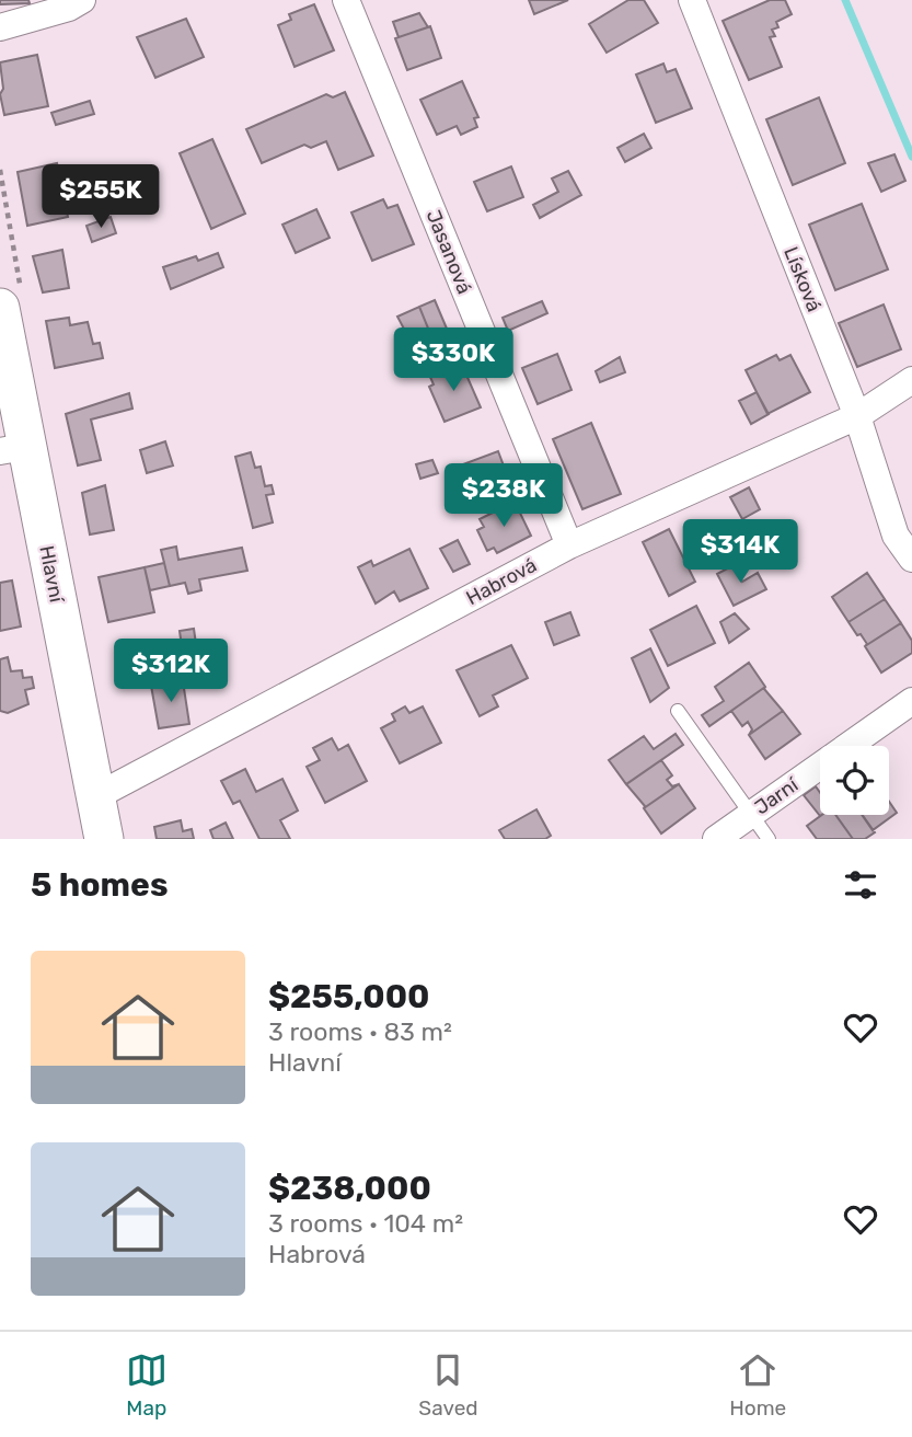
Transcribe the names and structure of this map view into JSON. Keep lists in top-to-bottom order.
{
  "streets": {
    "street": [
      "Jasanová",
      "Lísková",
      "Hlavní",
      "Habrová",
      "Jarní"
    ]
  },
  "crossings": [
    ["Jasanová", "Habrová"],
    ["Lísková", "Habrová"],
    ["Hlavní", "Habrová"]
  ],
  "page": {
    "price": [
      "$255K",
      "$330K",
      "$238K",
      "$314K",
      "$312K"
    ],
    "heading": "5 homes",
    "list": [
      {
        "name": "$255,000",
        "note": "3 rooms · 83 m² · Hlavní"
      },
      {
        "name": "$238,000",
        "note": "3 rooms · 104 m² · Habrová"
      }
    ],
    "tabs": ["Map", "Saved", "Home"]
  }
}
